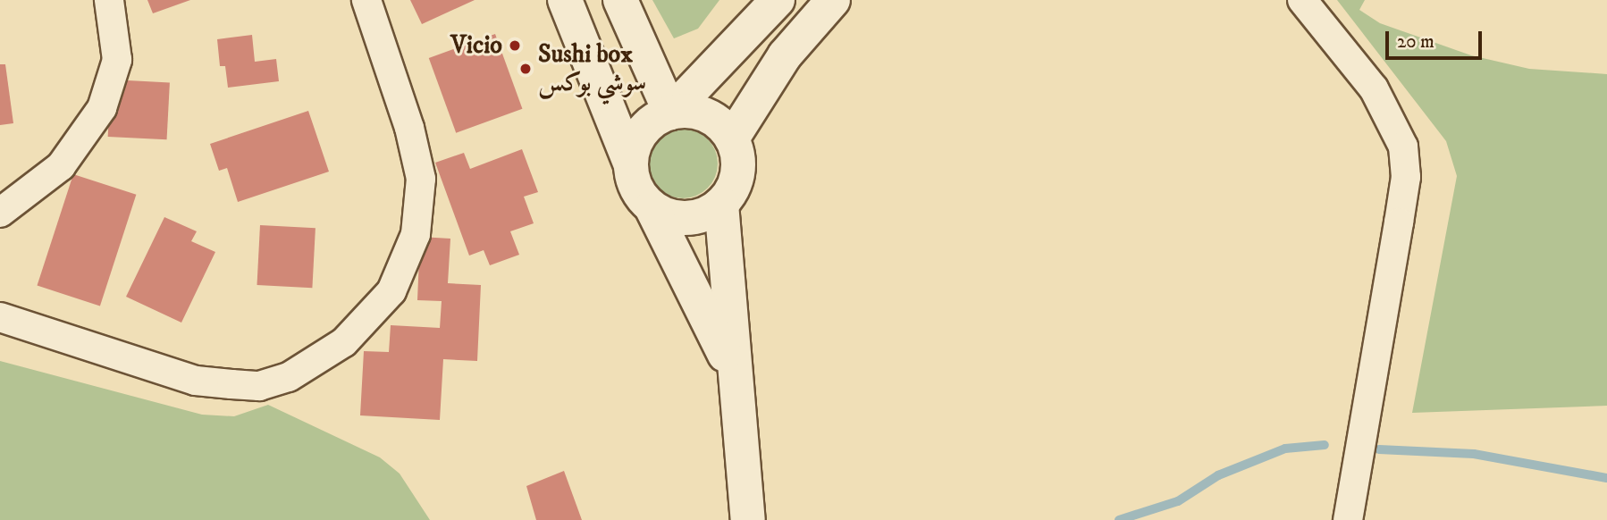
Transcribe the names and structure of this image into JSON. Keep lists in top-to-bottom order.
{
  "places": ["Vicio", "Sushi box سوشي بوكس"],
  "scale_bar": "20 m"
}
